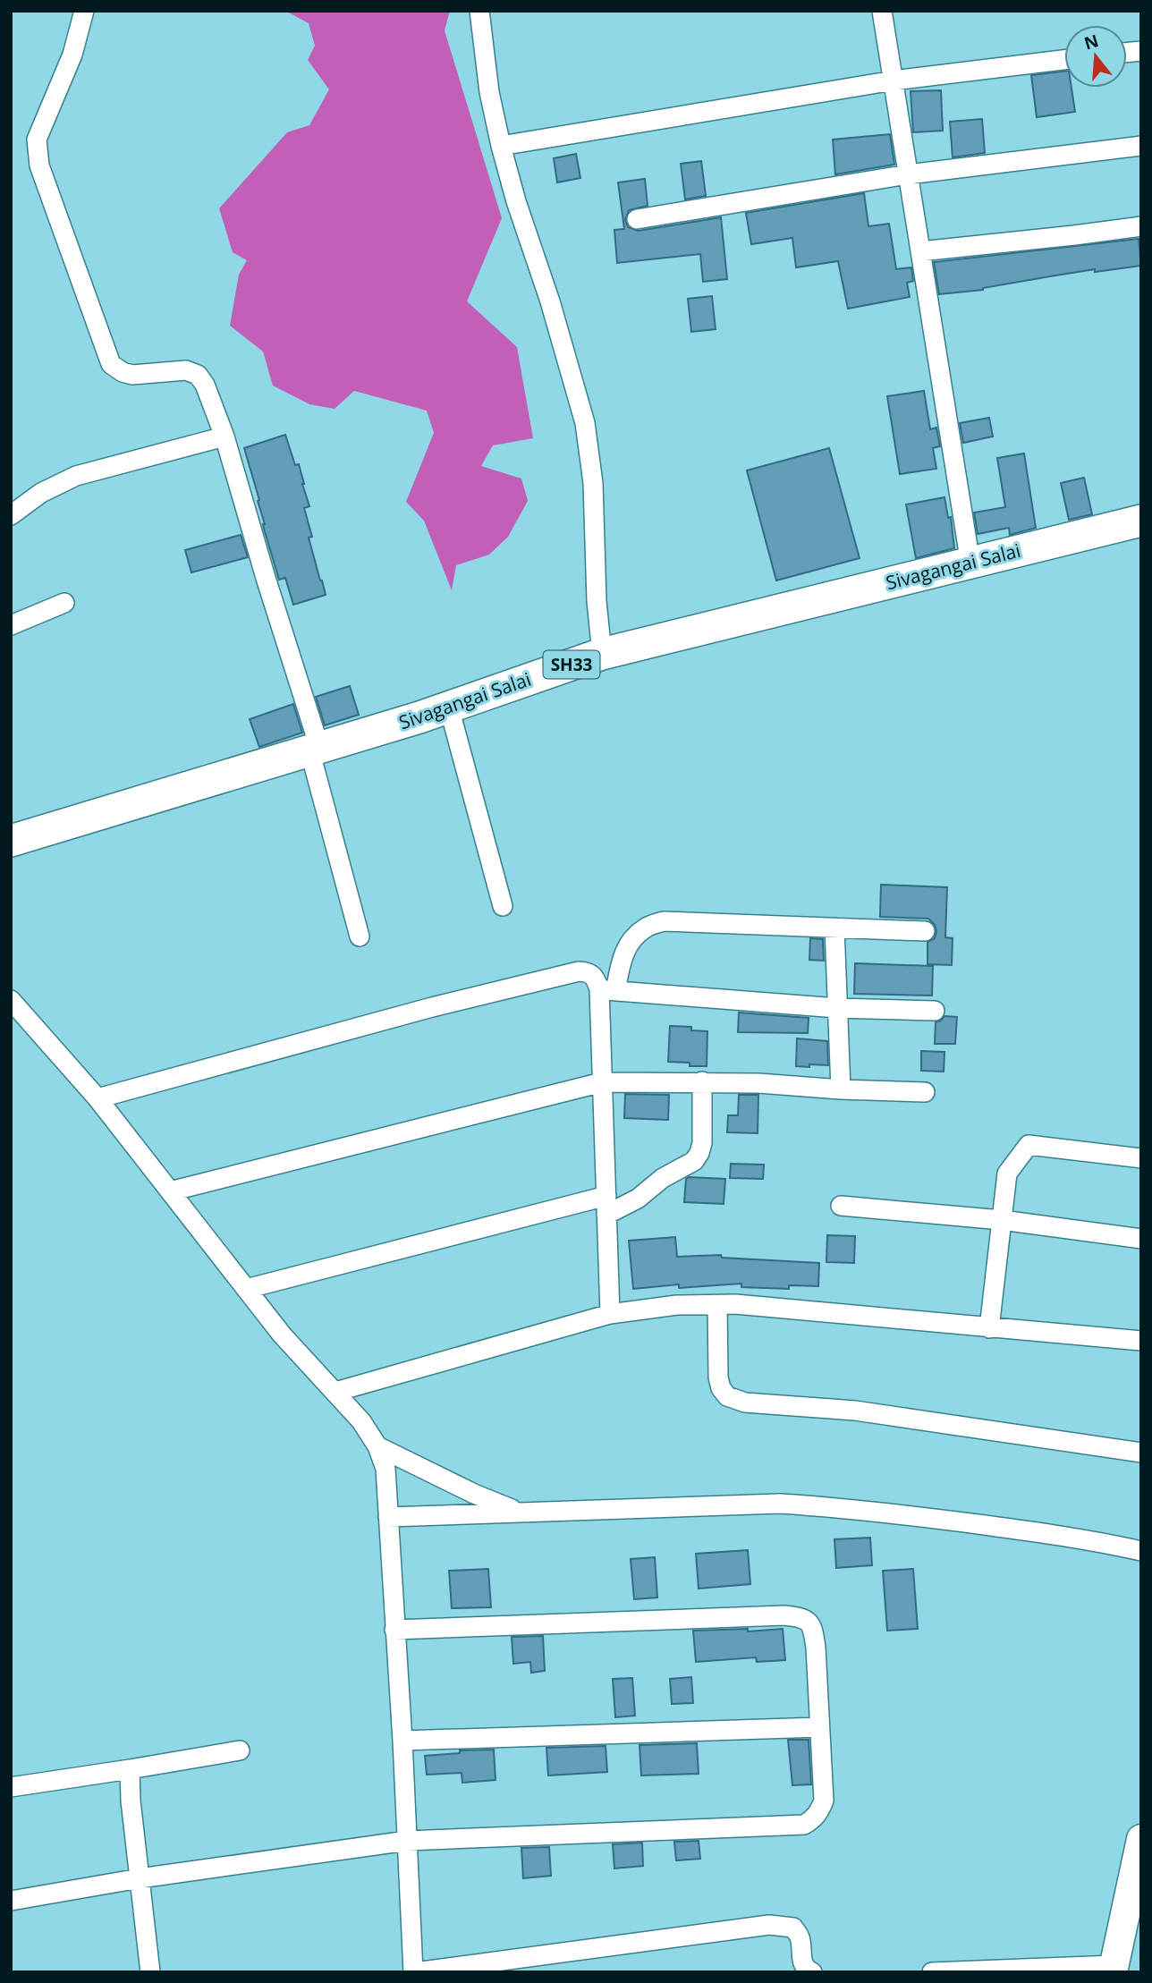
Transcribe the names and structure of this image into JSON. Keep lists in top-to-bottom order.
{
  "streets": {
    "main road": ["Sivagangai Salai", "SH33"]
  },
  "north": "top"
}
